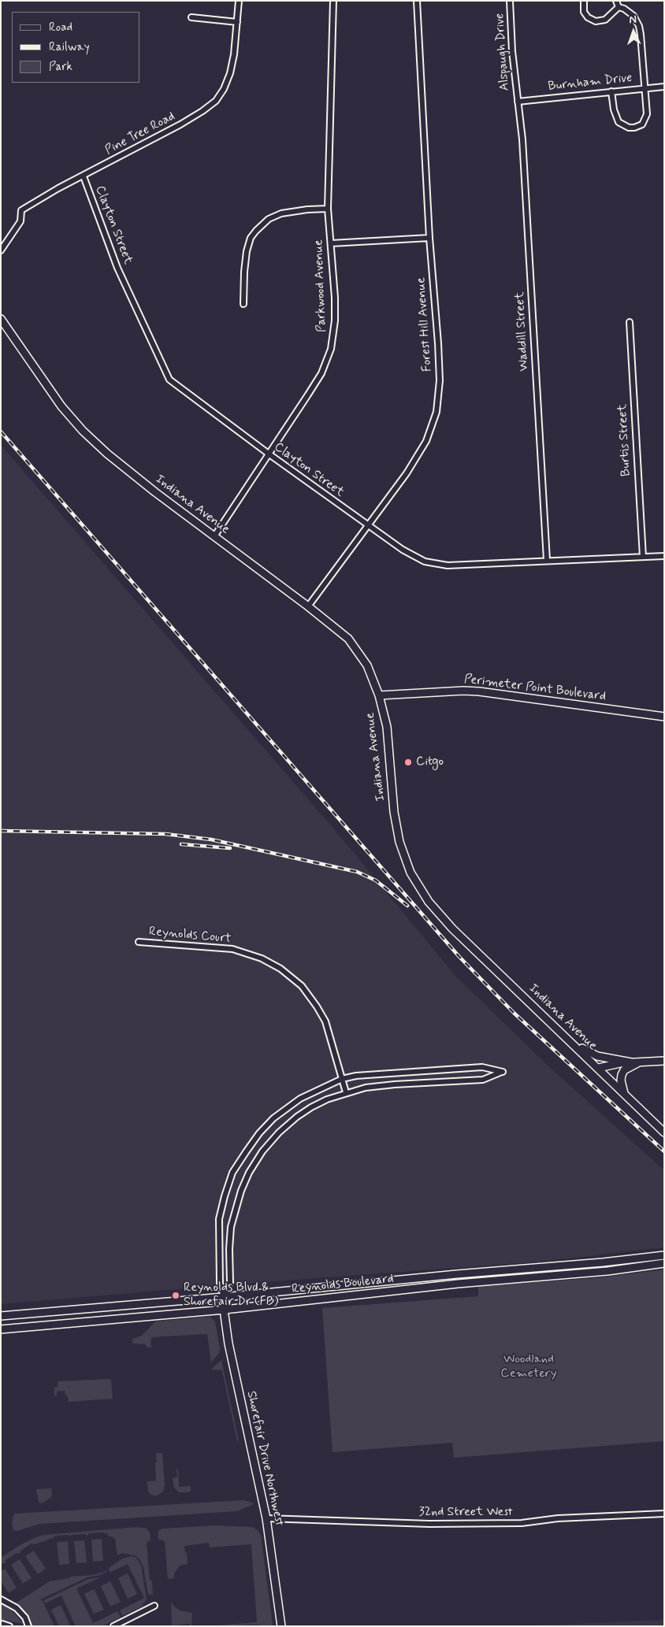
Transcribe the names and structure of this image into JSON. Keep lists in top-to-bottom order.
{
  "streets": {
    "main road": [
      "Indiana Avenue",
      "Perimeter Point Boulevard",
      "Reynolds Boulevard",
      "Shorefair Drive Northwest"
    ],
    "street": [
      "Alspaugh Drive",
      "Burnham Drive",
      "Pine Tree Road",
      "Clayton Street",
      "Parkwood Avenue",
      "Forest Hill Avenue",
      "Waddill Street",
      "Burtis Street",
      "Reynolds Court",
      "32nd Street West"
    ]
  },
  "crossings": [
    ["Alspaugh Drive", "Burnham Drive"],
    ["Alspaugh Drive", "Waddill Street"],
    ["Burnham Drive", "Waddill Street"],
    ["Pine Tree Road", "Clayton Street"],
    ["Clayton Street", "Parkwood Avenue"],
    ["Clayton Street", "Forest Hill Avenue"],
    ["Clayton Street", "Waddill Street"],
    ["Clayton Street", "Burtis Street"],
    ["Parkwood Avenue", "Indiana Avenue"],
    ["Forest Hill Avenue", "Indiana Avenue"],
    ["Indiana Avenue", "Perimeter Point Boulevard"],
    ["Reynolds Court", "Shorefair Drive Northwest"],
    ["Reynolds Boulevard", "Shorefair Drive Northwest"],
    ["Shorefair Drive Northwest", "32nd Street West"]
  ],
  "parks": ["Woodland Cemetery"],
  "places": ["Citgo", "Reynolds Blvd & Shorefair Dr (FB)"],
  "legend": ["Road", "Railway", "Park"],
  "north": "top"
}
